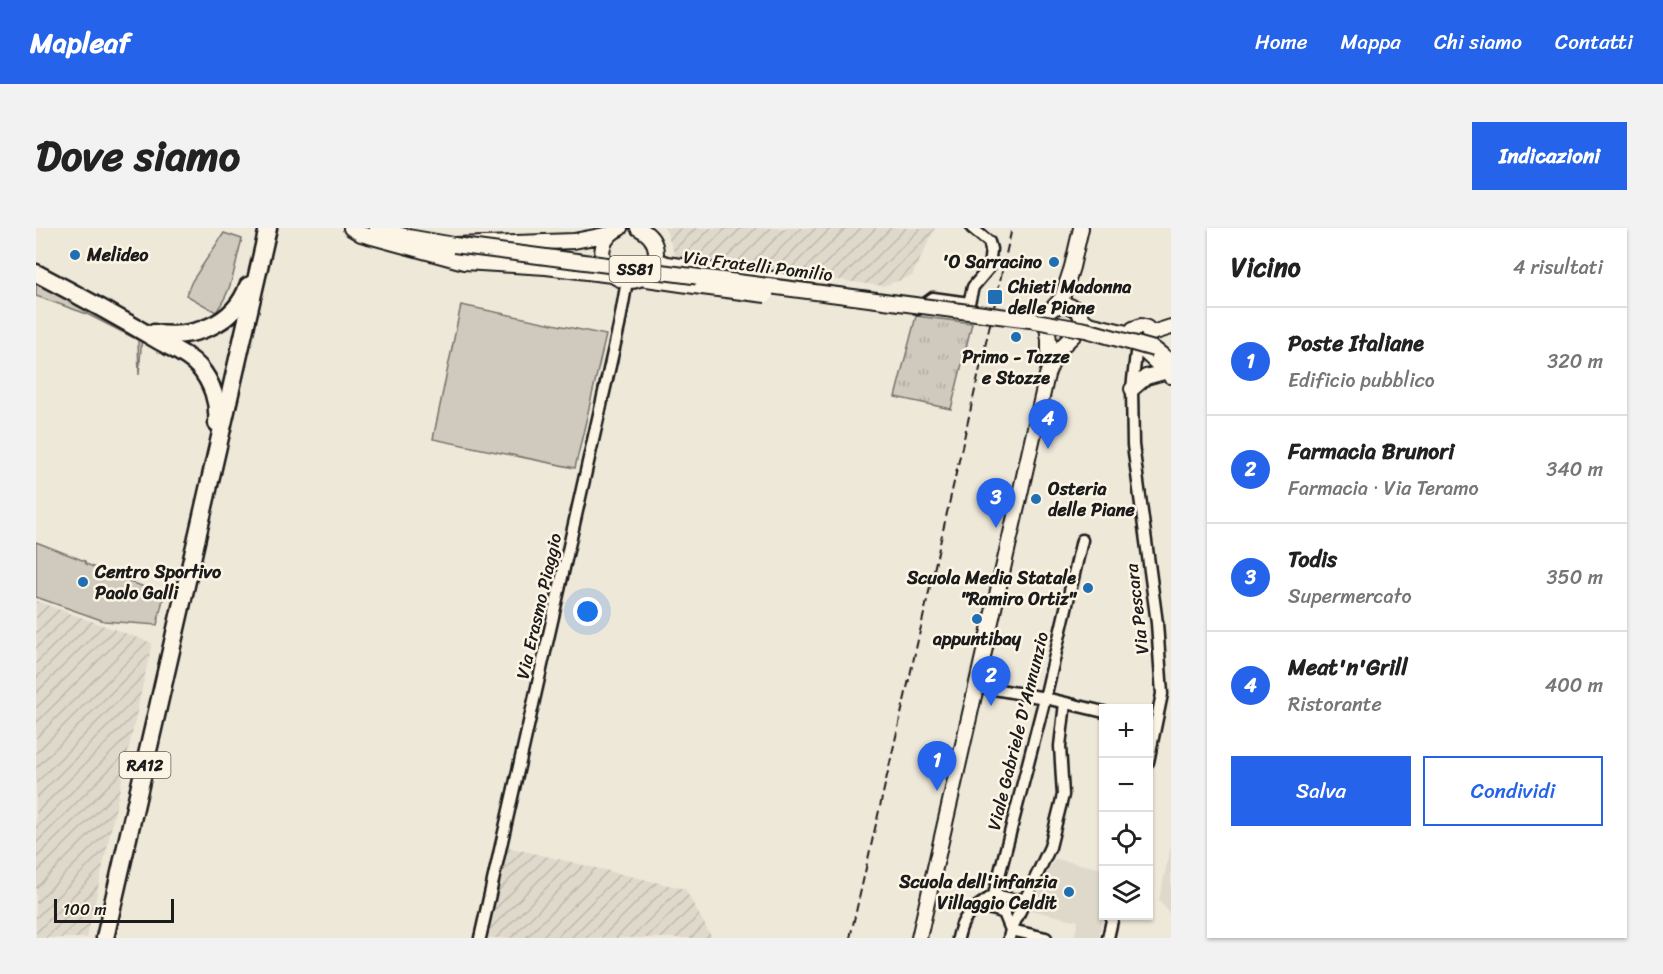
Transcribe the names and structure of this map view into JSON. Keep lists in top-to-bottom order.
{
  "streets": {
    "highway": ["RA12"],
    "main road": ["Via Fratelli Pomilio", "SS81"],
    "street": ["Via Erasmo Piaggio", "Via Pescara", "Viale Gabriele D'Annunzio"]
  },
  "crossings": [
    ["Via Fratelli Pomilio", "SS81"],
    ["Via Fratelli Pomilio", "Via Erasmo Piaggio"]
  ],
  "places": {
    "other": [
      "Melideo",
      "'O Sarracino",
      "Primo - Tazze e Stozze",
      "Osteria delle Piane",
      "Centro Sportivo Paolo Galli",
      "Scuola Media Statale \"Ramiro Ortiz\"",
      "appuntibay",
      "Scuola dell'infanzia Villaggio Celdit"
    ],
    "transit": ["Chieti Madonna delle Piane"]
  },
  "scale_bar": "100 m",
  "page": {
    "header": "Mapleaf",
    "nav": [
      "Home",
      "Mappa",
      "Chi siamo",
      "Contatti"
    ],
    "title": "Dove siamo",
    "buttons": [
      "Indicazioni",
      ["Salva", "Condividi"]
    ],
    "heading": ["Vicino", "4 risultati"],
    "list": [
      {
        "mark": "1",
        "name": "Poste Italiane",
        "note": "Edificio pubblico",
        "value": "320 m"
      },
      {
        "mark": "2",
        "name": "Farmacia Brunori",
        "note": "Farmacia · Via Teramo",
        "value": "340 m"
      },
      {
        "mark": "3",
        "name": "Todis",
        "note": "Supermercato",
        "value": "350 m"
      },
      {
        "mark": "4",
        "name": "Meat'n'Grill",
        "note": "Ristorante",
        "value": "400 m"
      }
    ],
    "pins": [
      "4",
      "3",
      "2",
      "1"
    ],
    "map_buttons": ["+", "−"],
    "scale": "100 m"
  }
}
